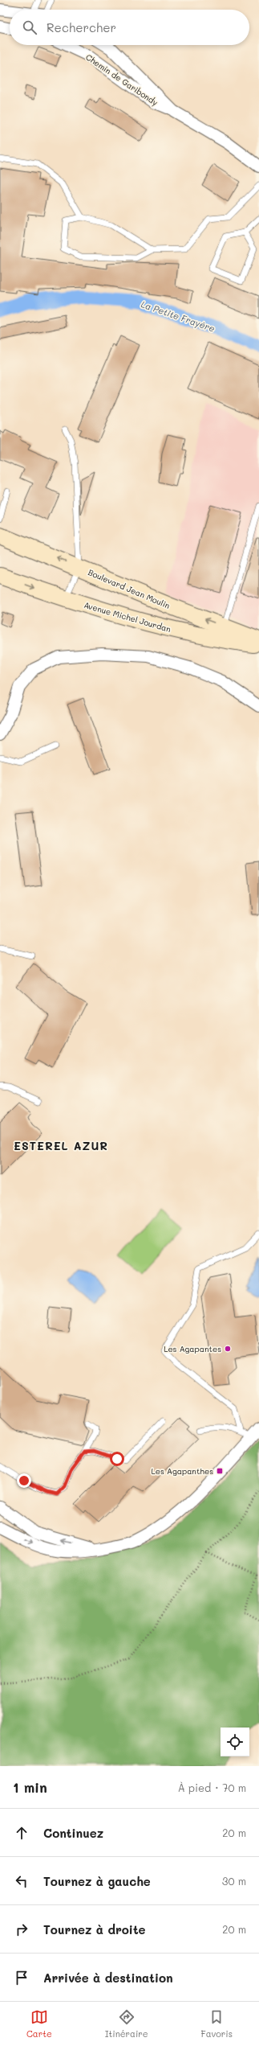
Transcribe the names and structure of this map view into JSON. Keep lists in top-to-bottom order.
{
  "streets": {
    "main road": ["Boulevard Jean Moulin", "Avenue Michel Jourdan"],
    "street": ["Chemin de Garibondy"]
  },
  "one_way": ["Boulevard Jean Moulin"],
  "districts": ["ESTEREL AZUR"],
  "water": ["La Petite Frayère"],
  "places": {
    "other": ["Les Agapantes"],
    "transit": ["Les Agapanthes"]
  },
  "page": {
    "search": "Rechercher",
    "heading": ["1 min", "À pied · 70 m"],
    "list": [
      ["Continuez", "20 m"],
      ["Tournez à gauche", "30 m"],
      ["Tournez à droite", "20 m"],
      "Arrivée à destination"
    ],
    "nav": ["Carte", "Itinéraire", "Favoris"]
  }
}
